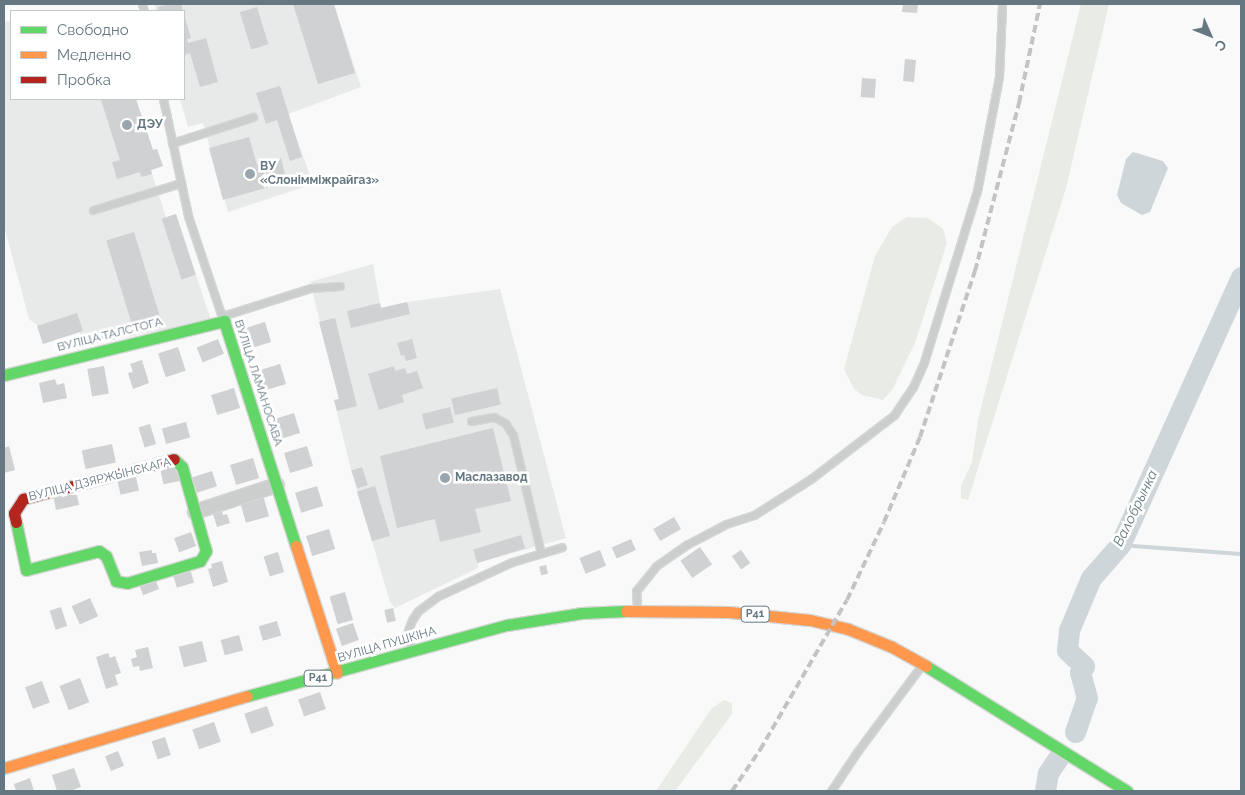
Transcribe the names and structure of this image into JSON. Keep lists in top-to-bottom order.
{
  "streets": {
    "main road": [
      "ВУЛІЦА ТАЛСТОГА",
      "ВУЛІЦА ЛАМАНОСАВА",
      "ВУЛІЦА ДЗЯРЖЫНСКАГА",
      "Р41",
      "ВУЛІЦА ПУШКІНА"
    ]
  },
  "crossings": [
    ["ВУЛІЦА ТАЛСТОГА", "ВУЛІЦА ЛАМАНОСАВА"],
    ["ВУЛІЦА ЛАМАНОСАВА", "ВУЛІЦА ПУШКІНА"],
    ["Р41", "ВУЛІЦА ПУШКІНА"]
  ],
  "water": ["Валобрынка"],
  "places": ["ДЭУ", "ВУ «Слонімміжрайгаз»", "Маслазавод"],
  "legend": ["Свободно", "Медленно", "Пробка"],
  "north": "bottom right"
}
